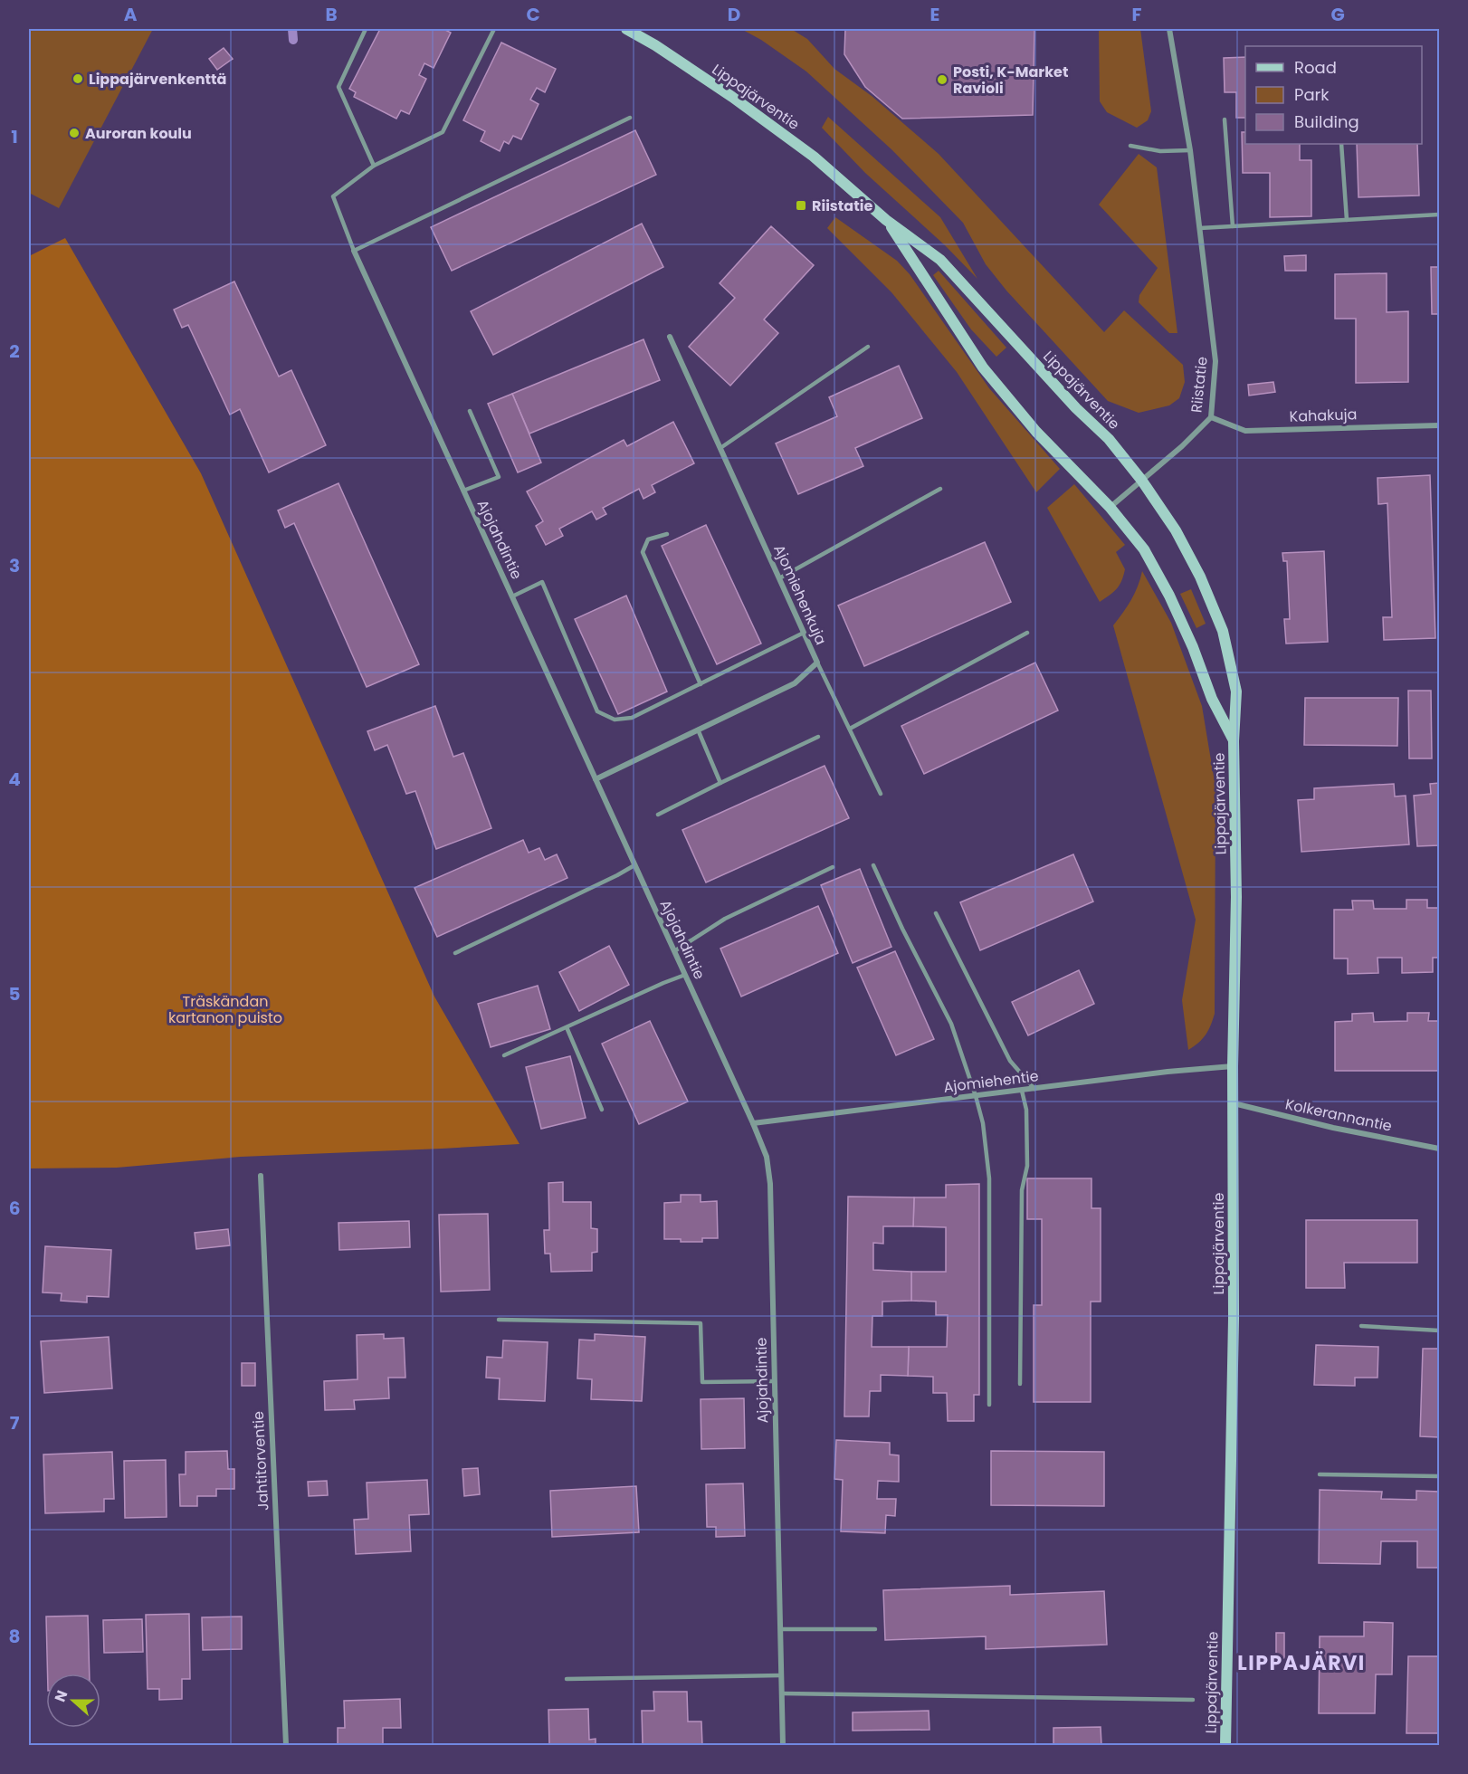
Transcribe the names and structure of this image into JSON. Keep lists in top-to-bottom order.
{
  "streets": {
    "main road": ["Lippajärventie"],
    "street": [
      "Riistatie",
      "Kahakuja",
      "Ajojahdintie",
      "Ajomiehenkuja",
      "Ajomiehentie",
      "Kolkerannantie",
      "Jahtitorventie"
    ]
  },
  "crossings": [
    ["Lippajärventie", "Riistatie"],
    ["Lippajärventie", "Ajomiehentie"],
    ["Lippajärventie", "Kolkerannantie"],
    ["Riistatie", "Kahakuja"],
    ["Ajojahdintie", "Ajomiehenkuja"],
    ["Ajojahdintie", "Ajomiehentie"]
  ],
  "districts": ["LIPPAJÄRVI"],
  "parks": ["Träskändan kartanon puisto"],
  "places": {
    "other": ["Lippajärvenkenttä", "Posti, K-Market Ravioli", "Auroran koulu"],
    "transit": ["Riistatie"]
  },
  "legend": ["Road", "Park", "Building"],
  "north": "left",
  "grid": {
    "columns": [
      "A",
      "B",
      "C",
      "D",
      "E",
      "F",
      "G"
    ],
    "rows": [
      "1",
      "2",
      "3",
      "4",
      "5",
      "6",
      "7",
      "8"
    ]
  }
}
